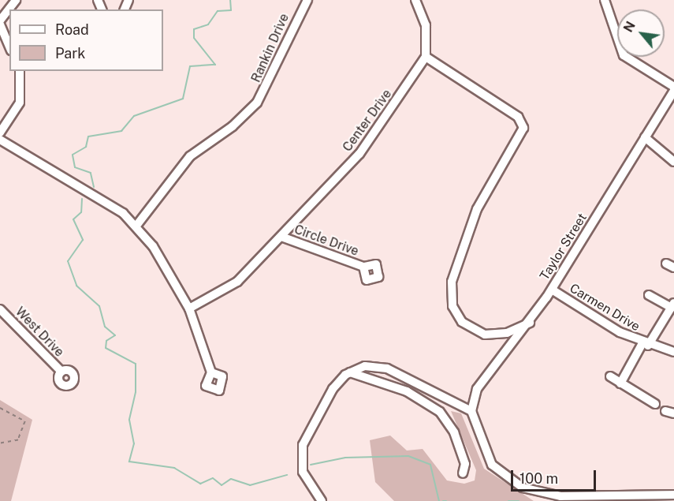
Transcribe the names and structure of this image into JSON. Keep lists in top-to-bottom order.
{
  "streets": {
    "street": [
      "Rankin Drive",
      "Center Drive",
      "Circle Drive",
      "Taylor Street",
      "Carmen Drive",
      "West Drive"
    ]
  },
  "crossings": [
    ["Center Drive", "Circle Drive"],
    ["Taylor Street", "Carmen Drive"]
  ],
  "legend": ["Road", "Park"],
  "scale_bar": "100 m",
  "north": "top left"
}
